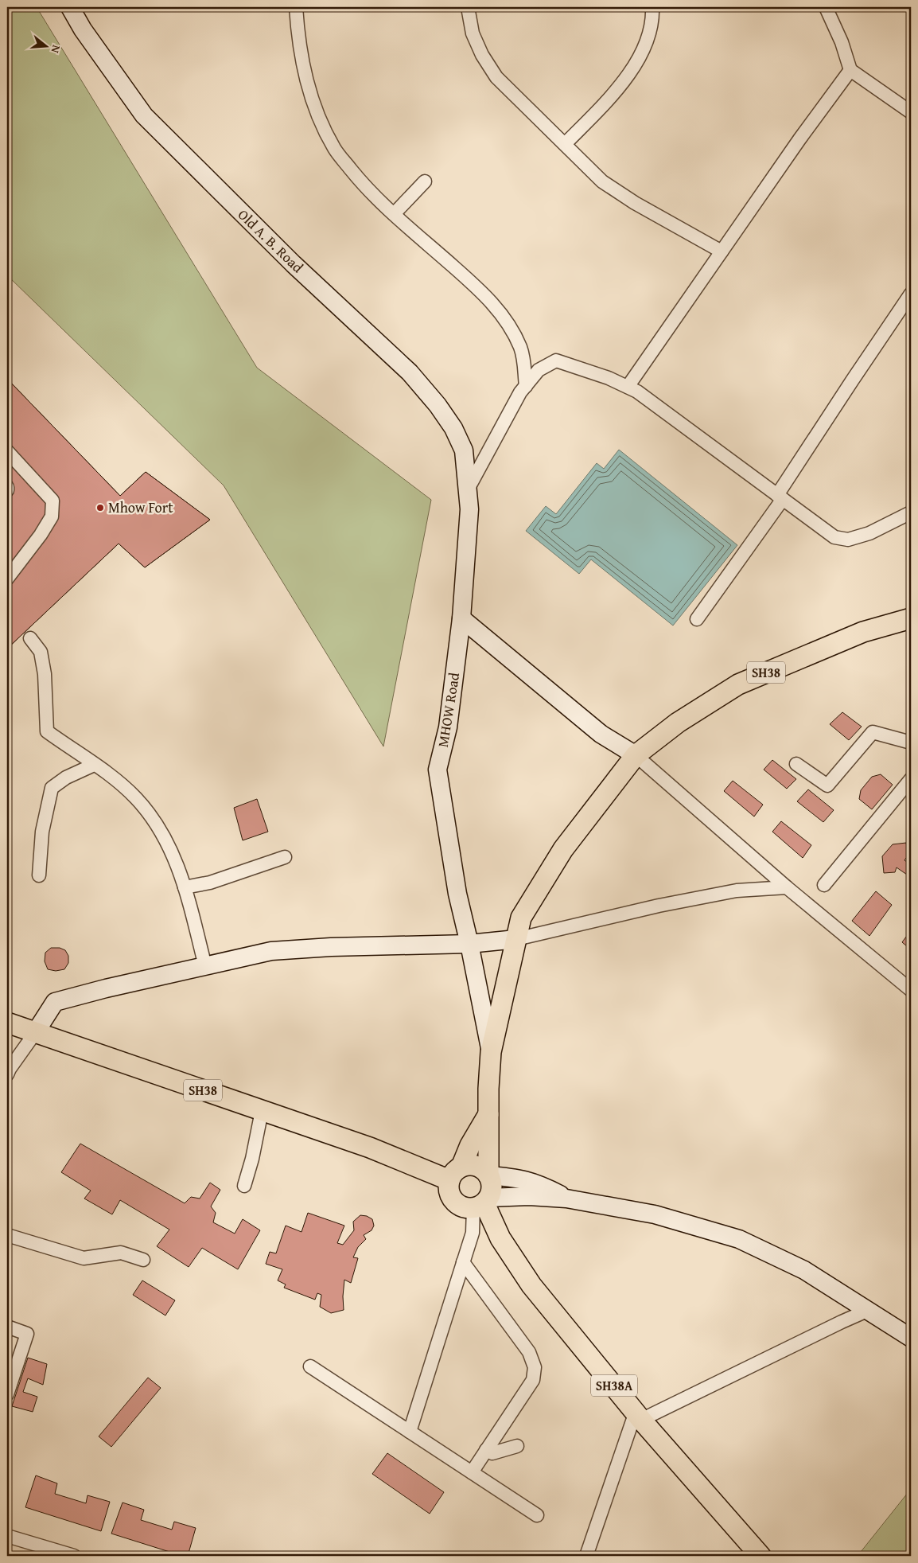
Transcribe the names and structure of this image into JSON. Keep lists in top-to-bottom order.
{
  "streets": {
    "main road": ["SH38", "SH38A"],
    "street": ["Old A. B. Road", "MHOW Road"]
  },
  "crossings": [
    ["Old A. B. Road", "MHOW Road"],
    ["SH38", "MHOW Road"],
    ["SH38", "SH38A"]
  ],
  "places": ["Mhow Fort"],
  "north": "right"
}
